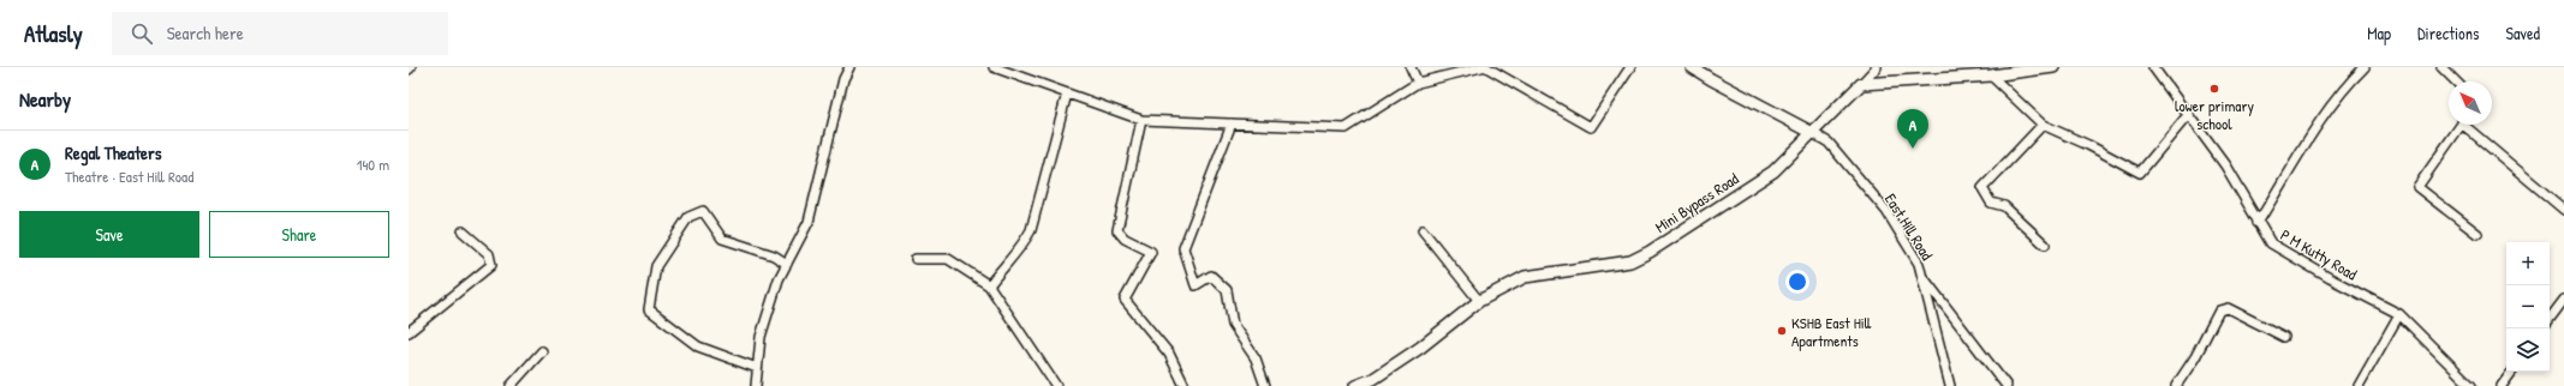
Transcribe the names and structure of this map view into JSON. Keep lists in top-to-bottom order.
{
  "streets": {
    "main road": ["Mini Bypass Road"],
    "street": ["East Hill Road", "P M Kutty Road"]
  },
  "crossings": [
    ["Mini Bypass Road", "East Hill Road"]
  ],
  "places": ["lower primary school", "KSHB East Hill Apartments"],
  "north": "top left",
  "page": {
    "header": "Atlasly",
    "search": "Search here",
    "nav": ["Map", "Directions", "Saved"],
    "heading": "Nearby",
    "pins": "A",
    "list": [
      {
        "mark": "A",
        "name": "Regal Theaters",
        "note": "Theatre · East Hill Road",
        "value": "140 m"
      }
    ],
    "buttons": ["Save", "Share"],
    "map_buttons": ["+", "−"]
  }
}
